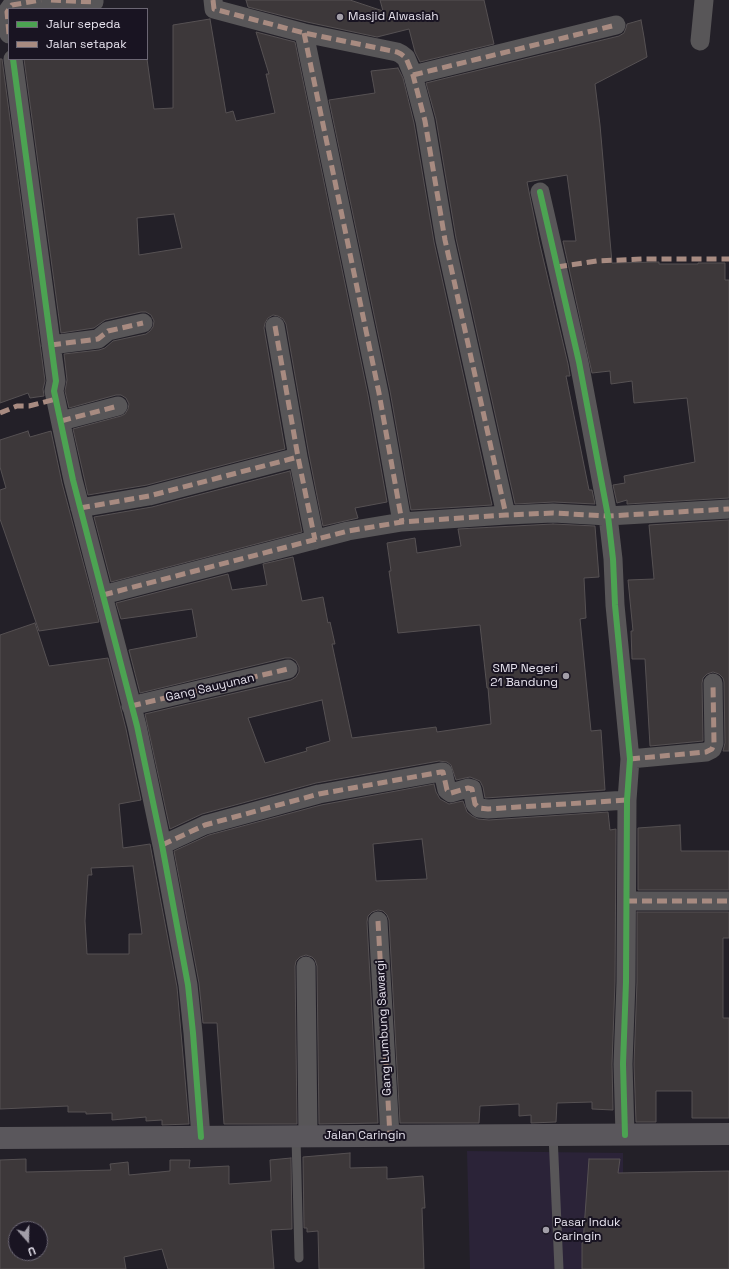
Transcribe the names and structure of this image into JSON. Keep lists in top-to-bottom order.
{
  "streets": {
    "main road": ["Jalan Caringin"],
    "street": ["Gang Sauyunan", "Gang Lumbung Sawargi"]
  },
  "crossings": [
    ["Gang Lumbung Sawargi", "Jalan Caringin"]
  ],
  "places": ["Masjid Alwasiah", "SMP Negeri 21 Bandung", "Pasar Induk Caringin"],
  "legend": ["Jalur sepeda", "Jalan setapak"],
  "north": "bottom"
}
